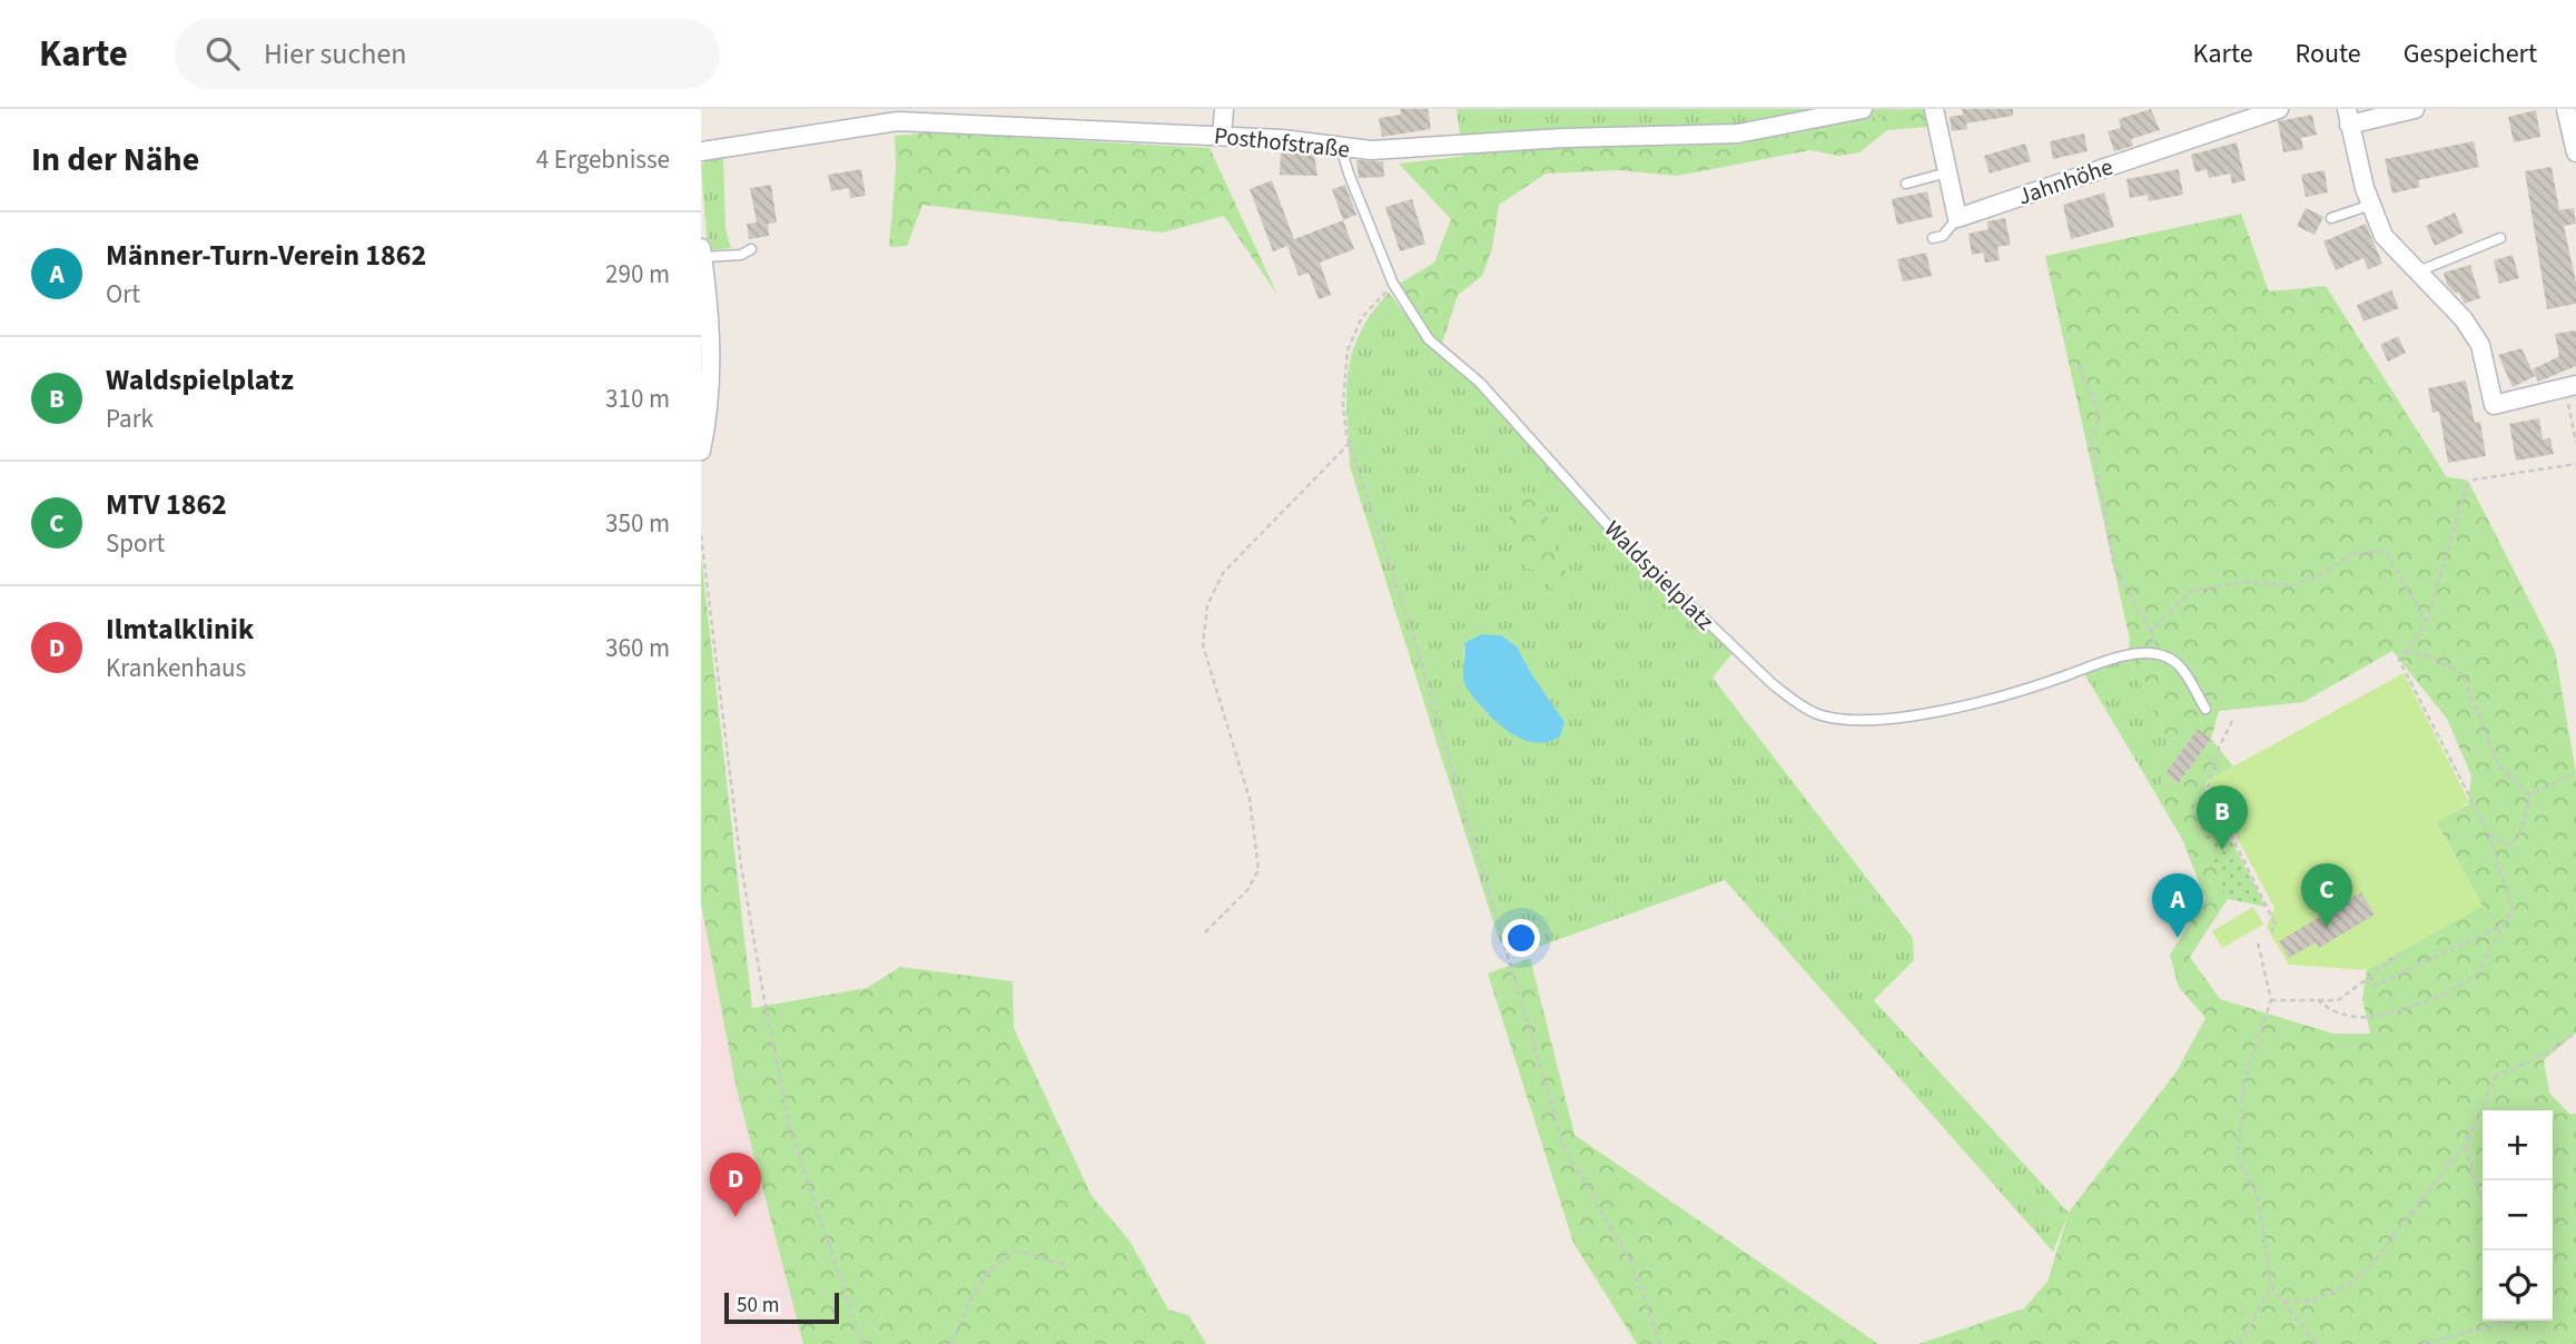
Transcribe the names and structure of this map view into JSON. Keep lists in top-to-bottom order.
{
  "streets": {
    "street": ["Posthofstraße", "Jahnhöhe"],
    "lane": ["Waldspielplatz"]
  },
  "crossings": [
    ["Posthofstraße", "Waldspielplatz"]
  ],
  "scale_bar": "50 m",
  "page": {
    "header": "Karte",
    "search": "Hier suchen",
    "nav": ["Karte", "Route", "Gespeichert"],
    "heading": ["In der Nähe", "4 Ergebnisse"],
    "list": [
      {
        "mark": "A",
        "name": "Männer-Turn-Verein 1862",
        "note": "Ort",
        "value": "290 m"
      },
      {
        "mark": "B",
        "name": "Waldspielplatz",
        "note": "Park",
        "value": "310 m"
      },
      {
        "mark": "C",
        "name": "MTV 1862",
        "note": "Sport",
        "value": "350 m"
      },
      {
        "mark": "D",
        "name": "Ilmtalklinik",
        "note": "Krankenhaus",
        "value": "360 m"
      }
    ],
    "pins": [
      "B",
      "C",
      "A",
      "D"
    ],
    "map_buttons": ["+", "−"],
    "scale": "50 m"
  }
}
